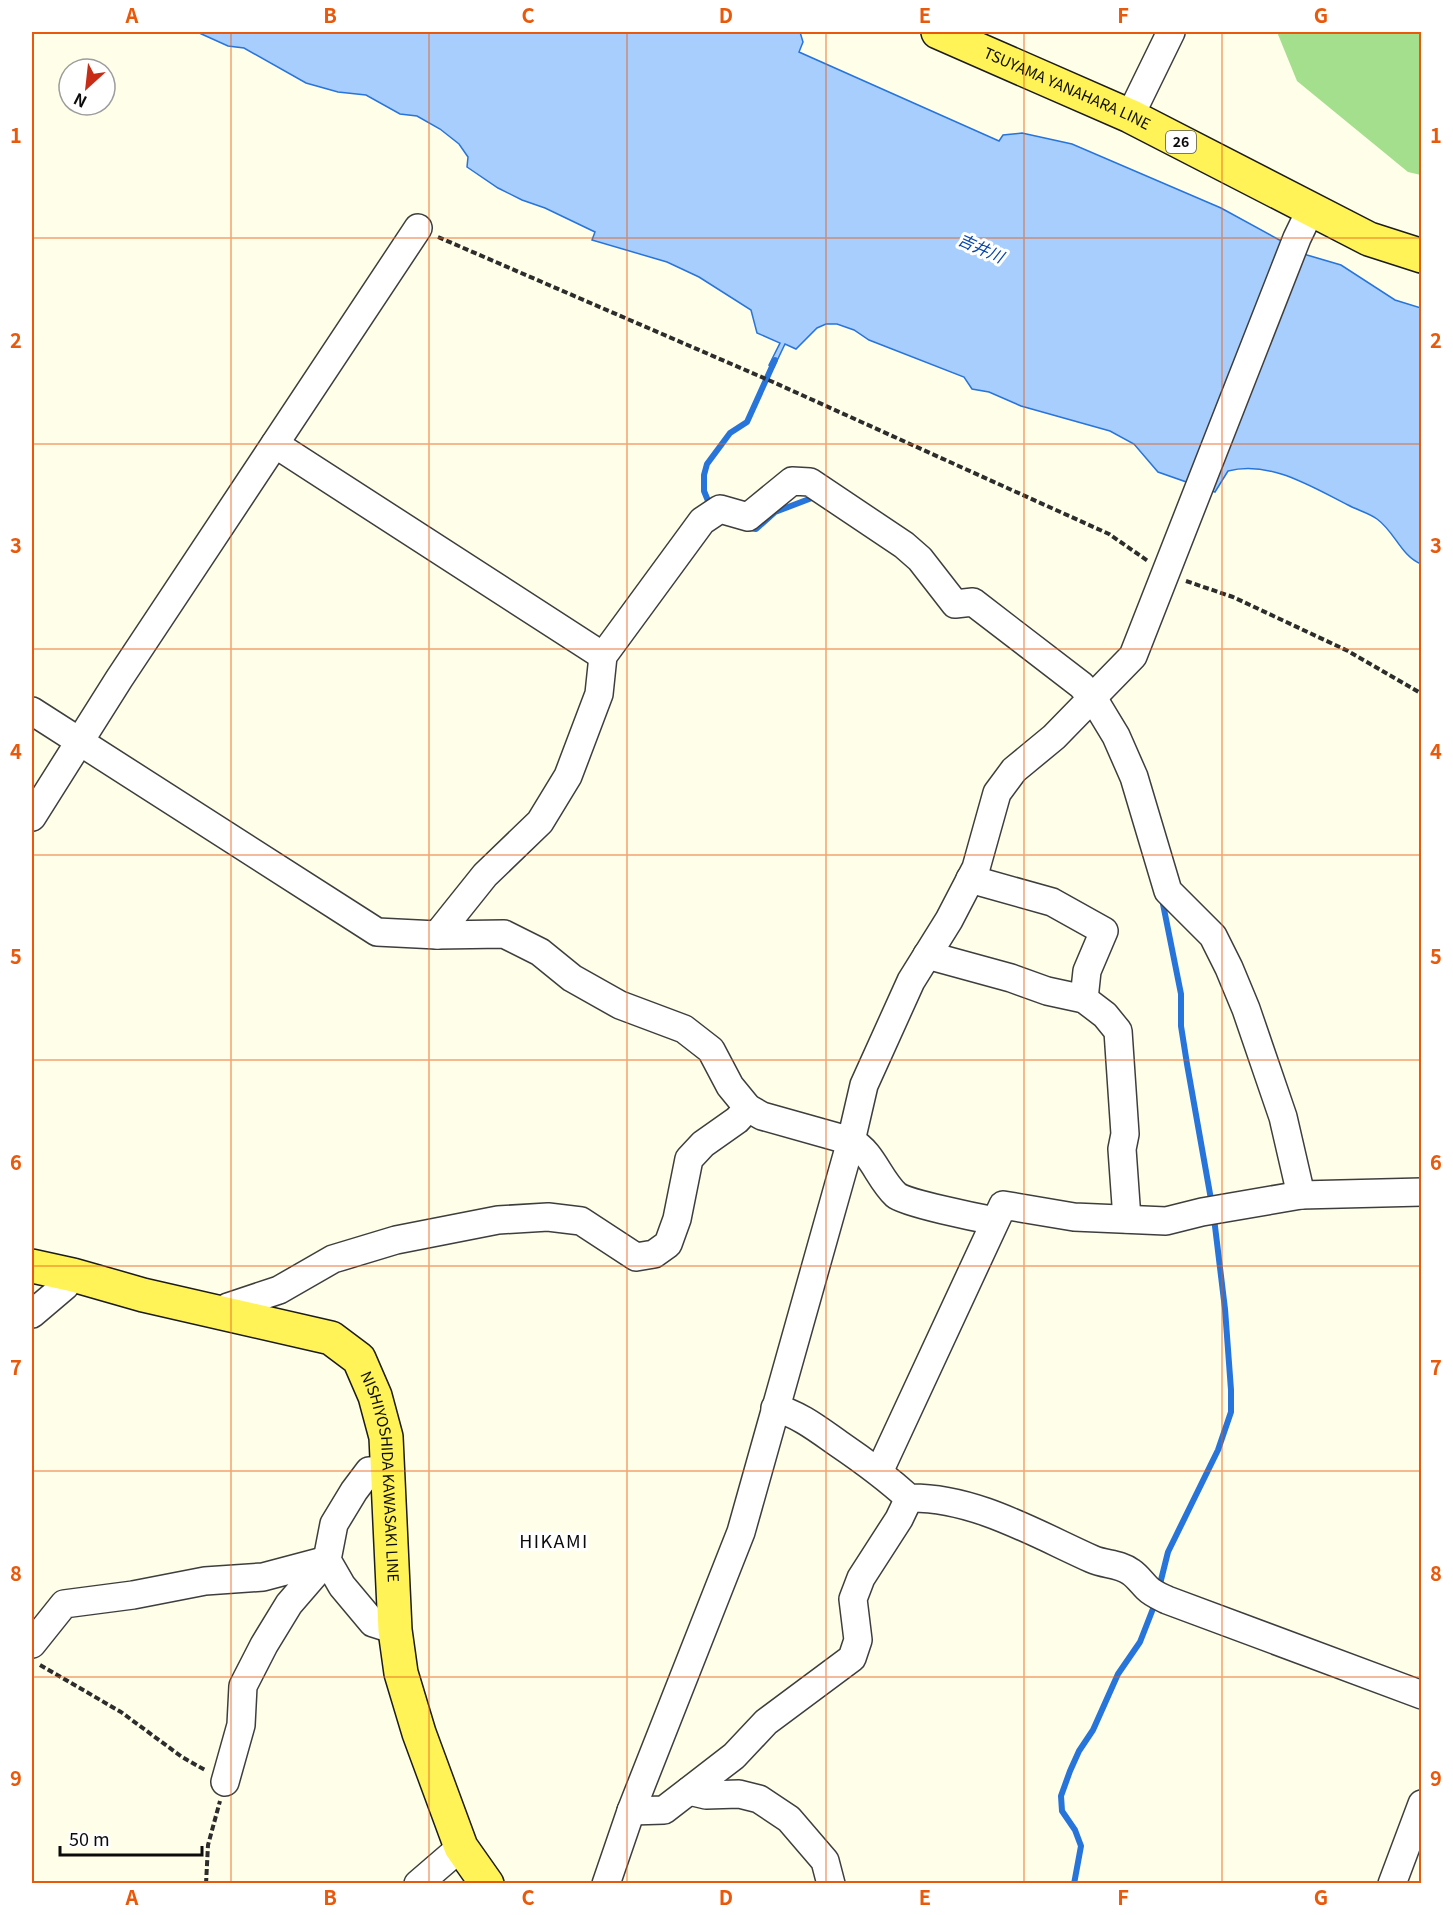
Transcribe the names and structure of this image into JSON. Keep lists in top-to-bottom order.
{
  "streets": {
    "main road": ["TSUYAMA YANAHARA LINE", "26", "NISHIYOSHIDA KAWASAKI LINE"]
  },
  "districts": ["HIKAMI"],
  "water": ["吉井川"],
  "scale_bar": "50 m",
  "north": "bottom left",
  "grid": {
    "columns": [
      "A",
      "B",
      "C",
      "D",
      "E",
      "F",
      "G"
    ],
    "rows": [
      "1",
      "2",
      "3",
      "4",
      "5",
      "6",
      "7",
      "8",
      "9"
    ]
  }
}
